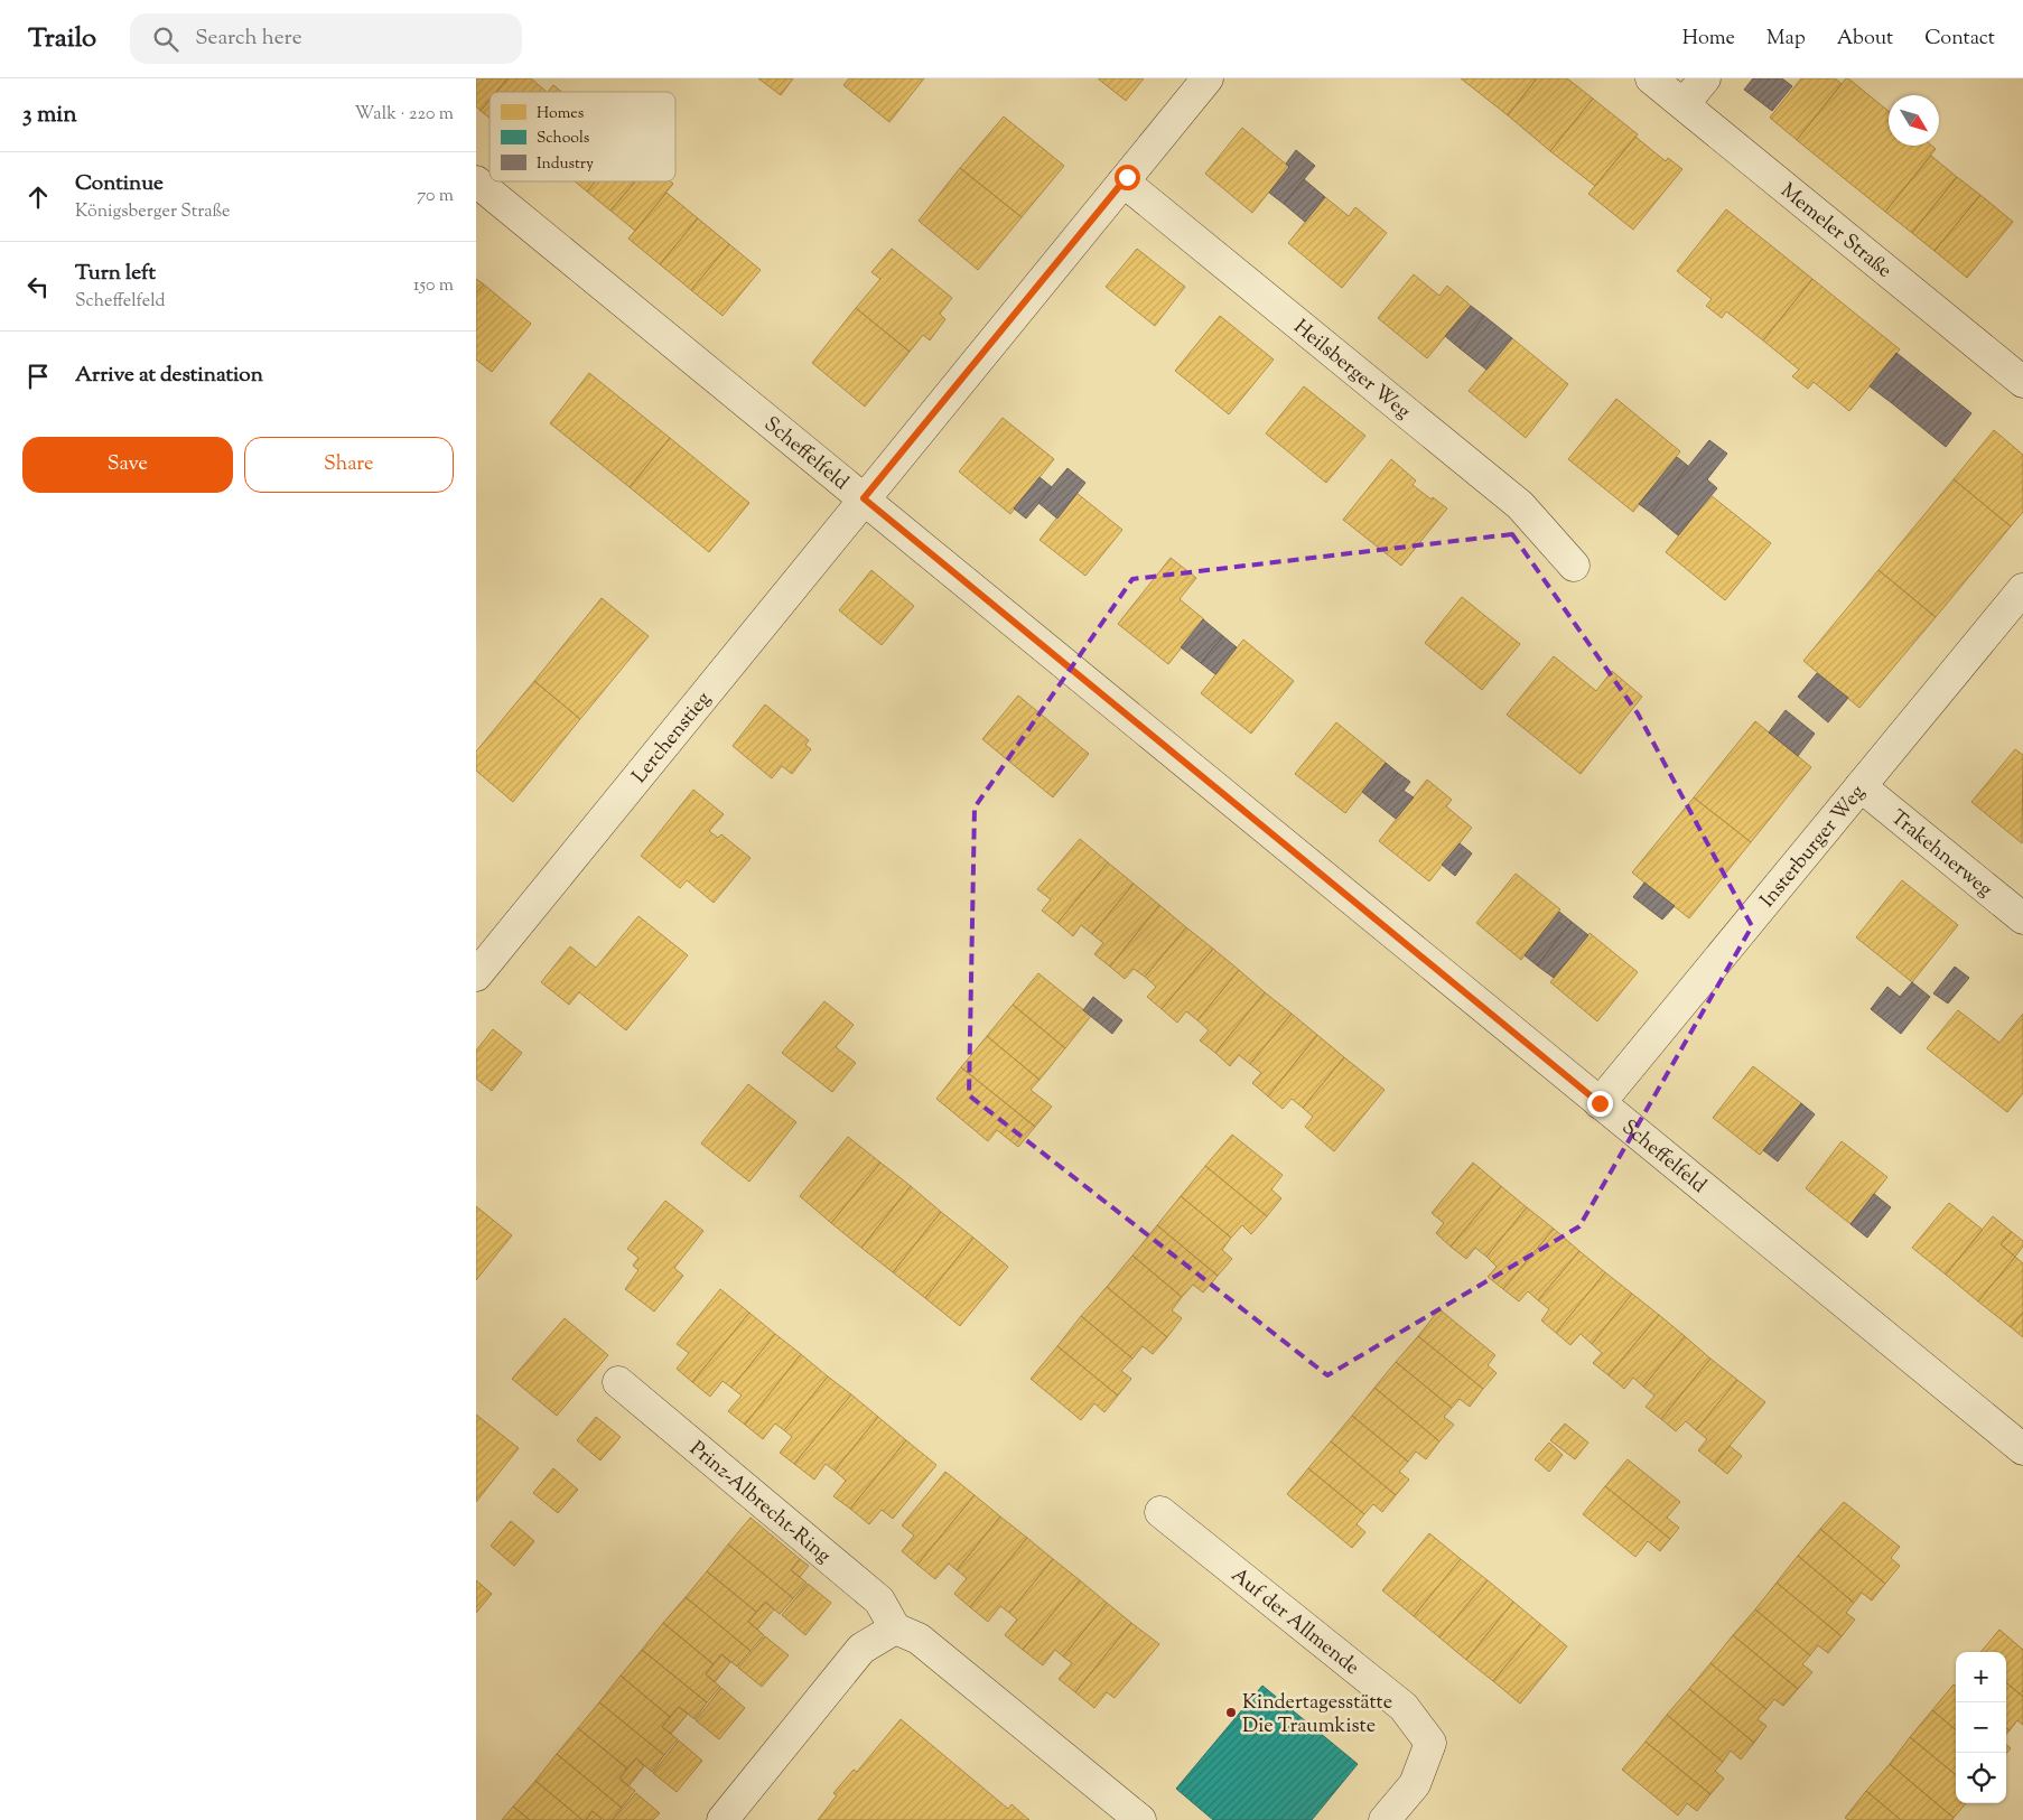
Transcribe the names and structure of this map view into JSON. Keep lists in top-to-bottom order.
{
  "streets": {
    "street": [
      "Memeler Straße",
      "Heilsberger Weg",
      "Scheffelfeld",
      "Lerchenstieg",
      "Insterburger Weg",
      "Trakehnerweg",
      "Prinz-Albrecht-Ring",
      "Auf der Allmende"
    ]
  },
  "crossings": [
    ["Heilsberger Weg", "Lerchenstieg"],
    ["Scheffelfeld", "Lerchenstieg"],
    ["Scheffelfeld", "Insterburger Weg"],
    ["Insterburger Weg", "Trakehnerweg"]
  ],
  "places": ["Kindertagesstätte Die Traumkiste"],
  "legend": ["Homes", "Schools", "Industry"],
  "north": "bottom right",
  "page": {
    "header": "Trailo",
    "search": "Search here",
    "nav": [
      "Home",
      "Map",
      "About",
      "Contact"
    ],
    "heading": ["3 min", "Walk · 220 m"],
    "list": [
      ["Continue", "Königsberger Straße", "70 m"],
      ["Turn left", "Scheffelfeld", "150 m"],
      "Arrive at destination"
    ],
    "buttons": ["Save", "Share"],
    "map_buttons": ["+", "−"]
  }
}
